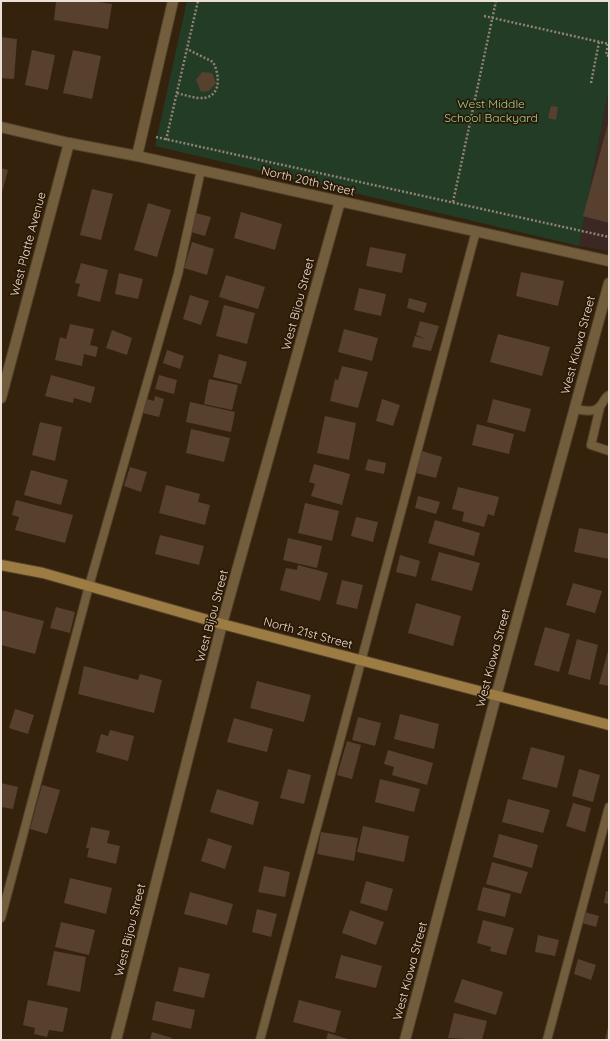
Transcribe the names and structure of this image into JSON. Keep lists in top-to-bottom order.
{
  "streets": {
    "main road": ["North 21st Street"],
    "street": [
      "North 20th Street",
      "West Platte Avenue",
      "West Bijou Street",
      "West Kiowa Street"
    ]
  },
  "crossings": [
    ["North 20th Street", "West Platte Avenue"],
    ["North 20th Street", "West Bijou Street"],
    ["West Bijou Street", "North 21st Street"],
    ["West Kiowa Street", "North 21st Street"]
  ],
  "parks": ["West Middle School Backyard"]
}
